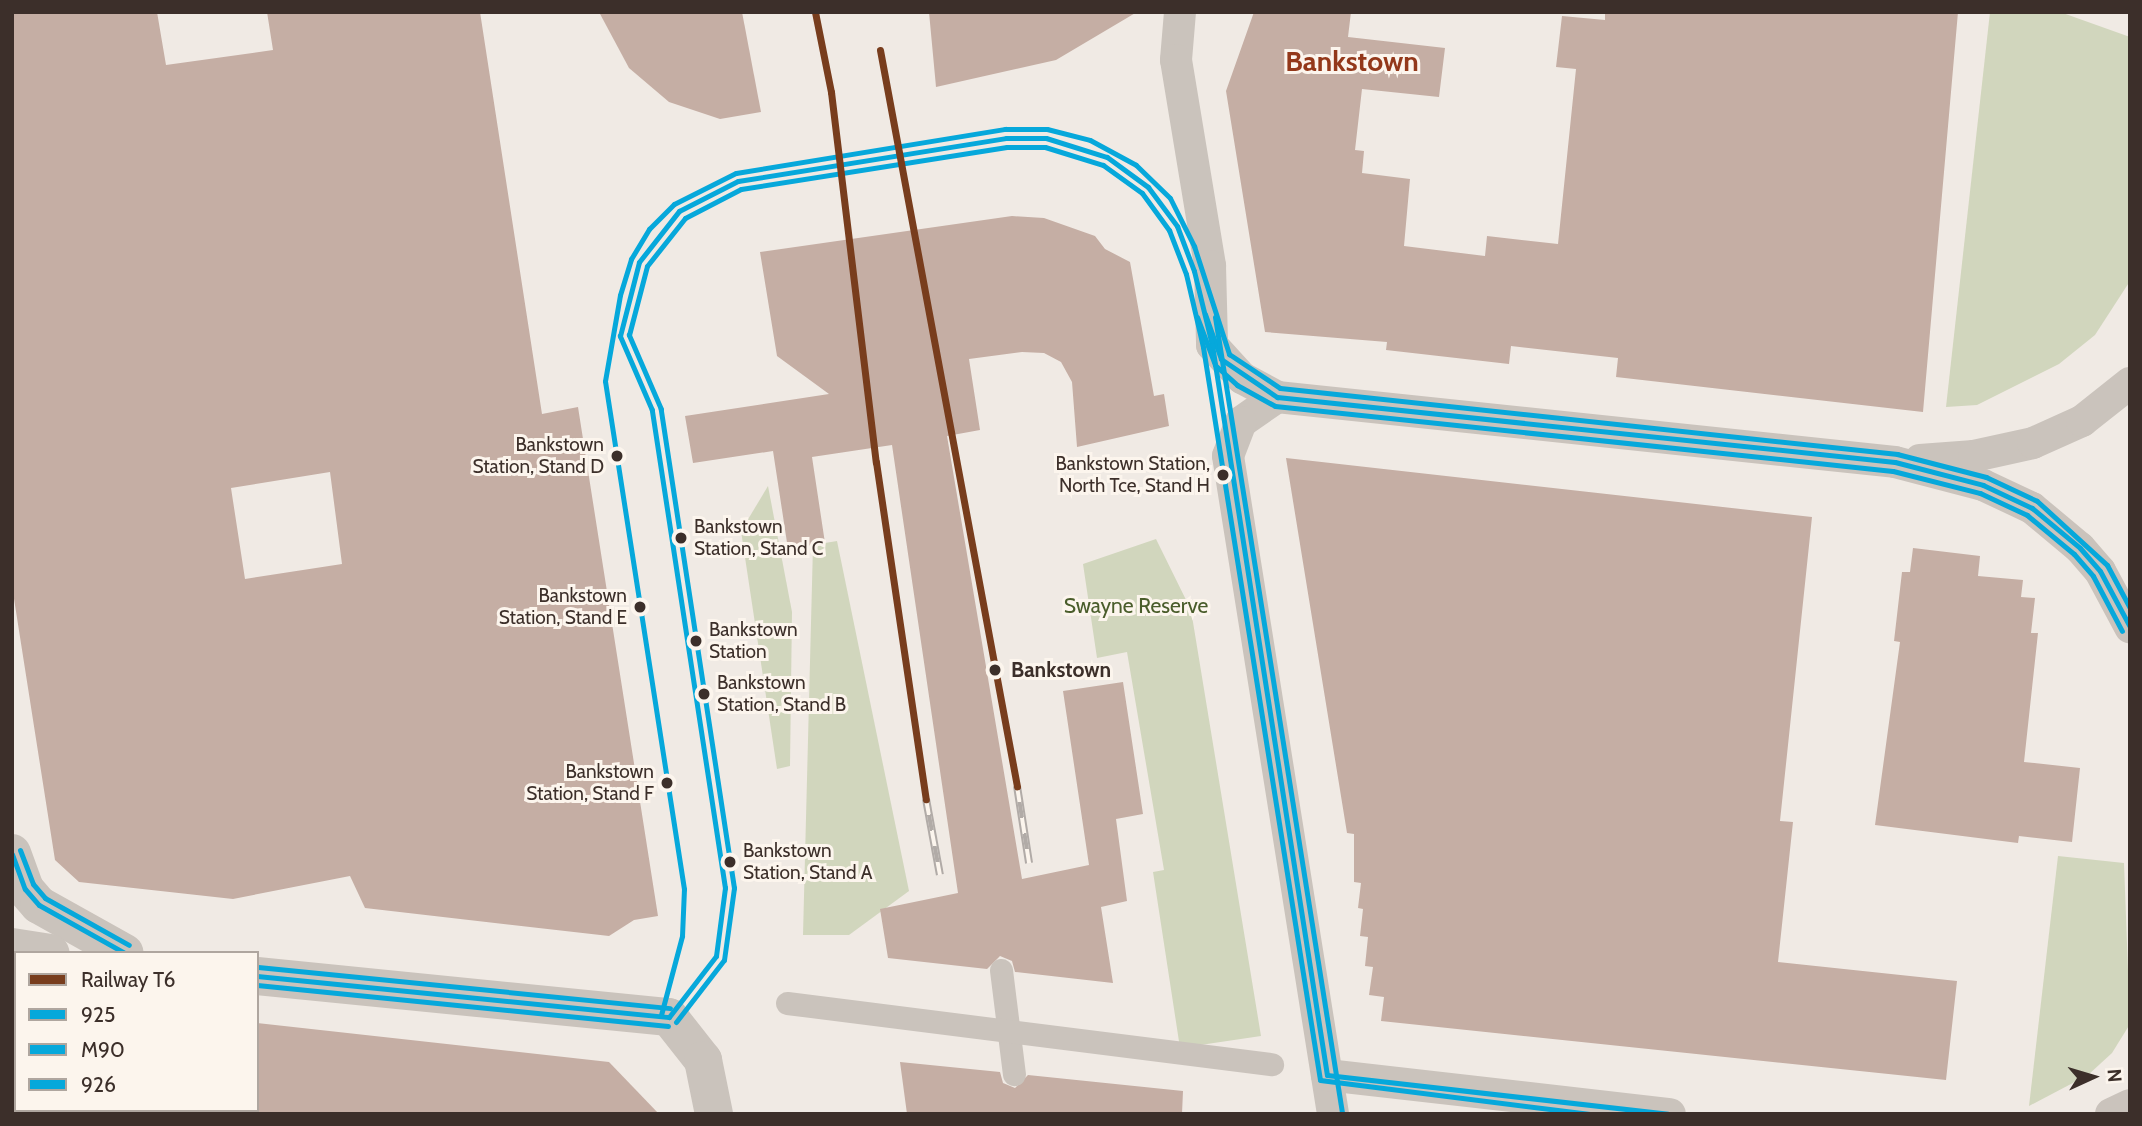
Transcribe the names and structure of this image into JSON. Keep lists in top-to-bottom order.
{
  "districts": ["Bankstown"],
  "parks": ["Swayne Reserve"],
  "places": [
    "Bankstown Station, Stand D",
    "Bankstown Station, North Tce, Stand H",
    "Bankstown Station, Stand C",
    "Bankstown Station, Stand E",
    "Bankstown Station",
    "Bankstown",
    "Bankstown Station, Stand B",
    "Bankstown Station, Stand F",
    "Bankstown Station, Stand A"
  ],
  "lines": [
    "rail line T6",
    "transit line 926",
    "transit line 925",
    "transit line M90"
  ],
  "legend": [
    "Railway T6",
    "925",
    "M90",
    "926"
  ],
  "north": "right"
}
